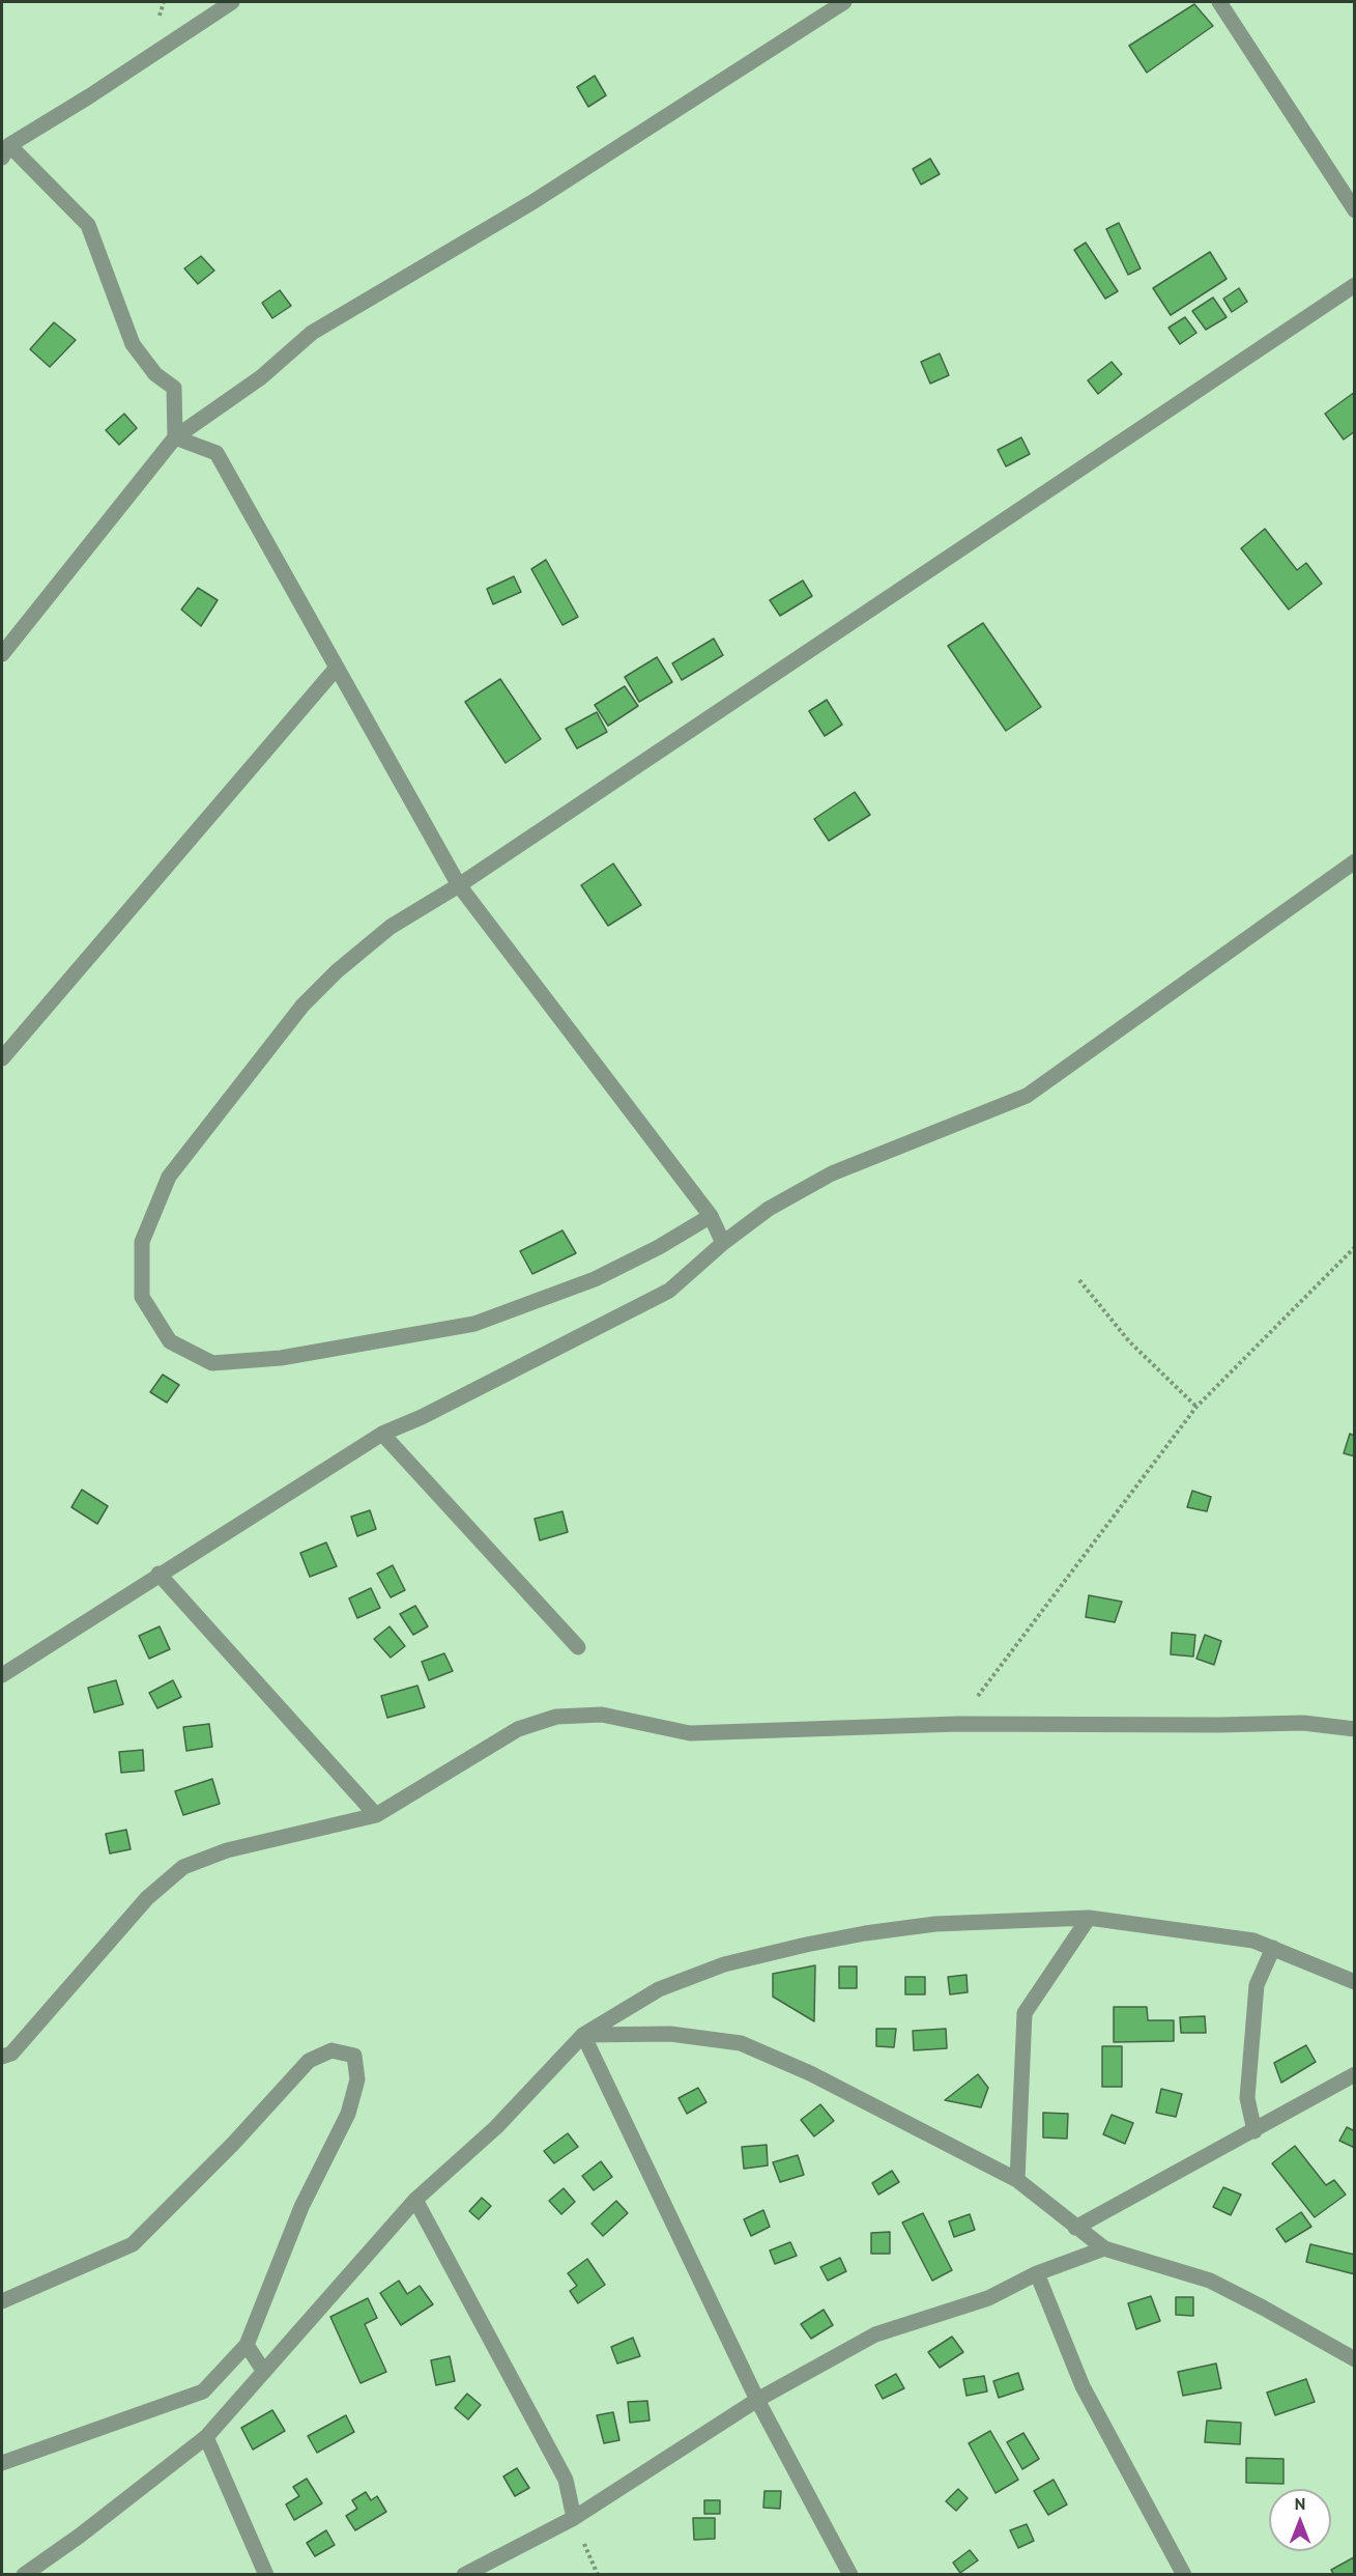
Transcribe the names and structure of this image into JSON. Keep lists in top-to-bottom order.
{
  "north": "top"
}
